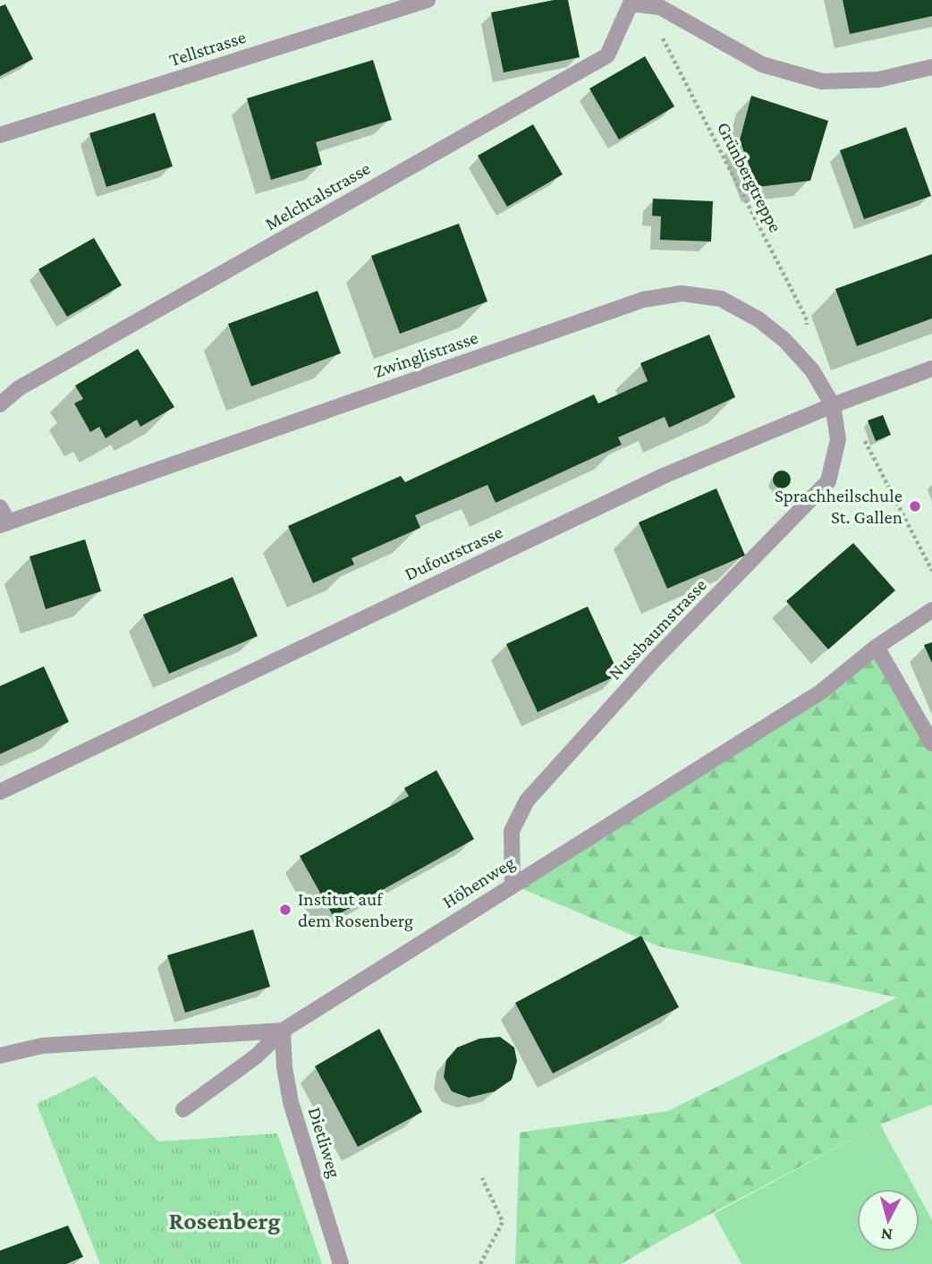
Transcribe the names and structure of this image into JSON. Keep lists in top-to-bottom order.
{
  "streets": {
    "street": [
      "Tellstrasse",
      "Melchtalstrasse",
      "Zwinglistrasse",
      "Dufourstrasse",
      "Nussbaumstrasse",
      "Höhenweg",
      "Dietliweg"
    ],
    "path": ["Grünbergtreppe"]
  },
  "crossings": [
    ["Zwinglistrasse", "Dufourstrasse"],
    ["Zwinglistrasse", "Nussbaumstrasse"],
    ["Dufourstrasse", "Nussbaumstrasse"],
    ["Nussbaumstrasse", "Höhenweg"],
    ["Höhenweg", "Dietliweg"]
  ],
  "districts": ["Rosenberg"],
  "places": ["Sprachheilschule St. Gallen", "Institut auf dem Rosenberg"],
  "north": "bottom"
}
